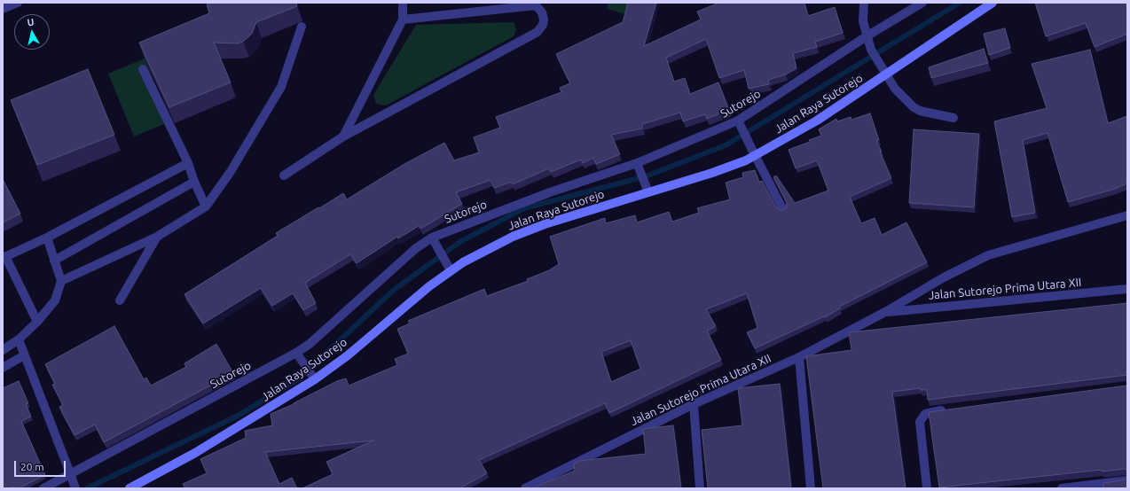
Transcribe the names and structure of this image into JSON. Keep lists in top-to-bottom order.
{
  "streets": {
    "main road": ["Jalan Raya Sutorejo"],
    "street": ["Sutorejo", "Jalan Sutorejo Prima Utara XII"]
  },
  "scale_bar": "20 m",
  "north": "top"
}
